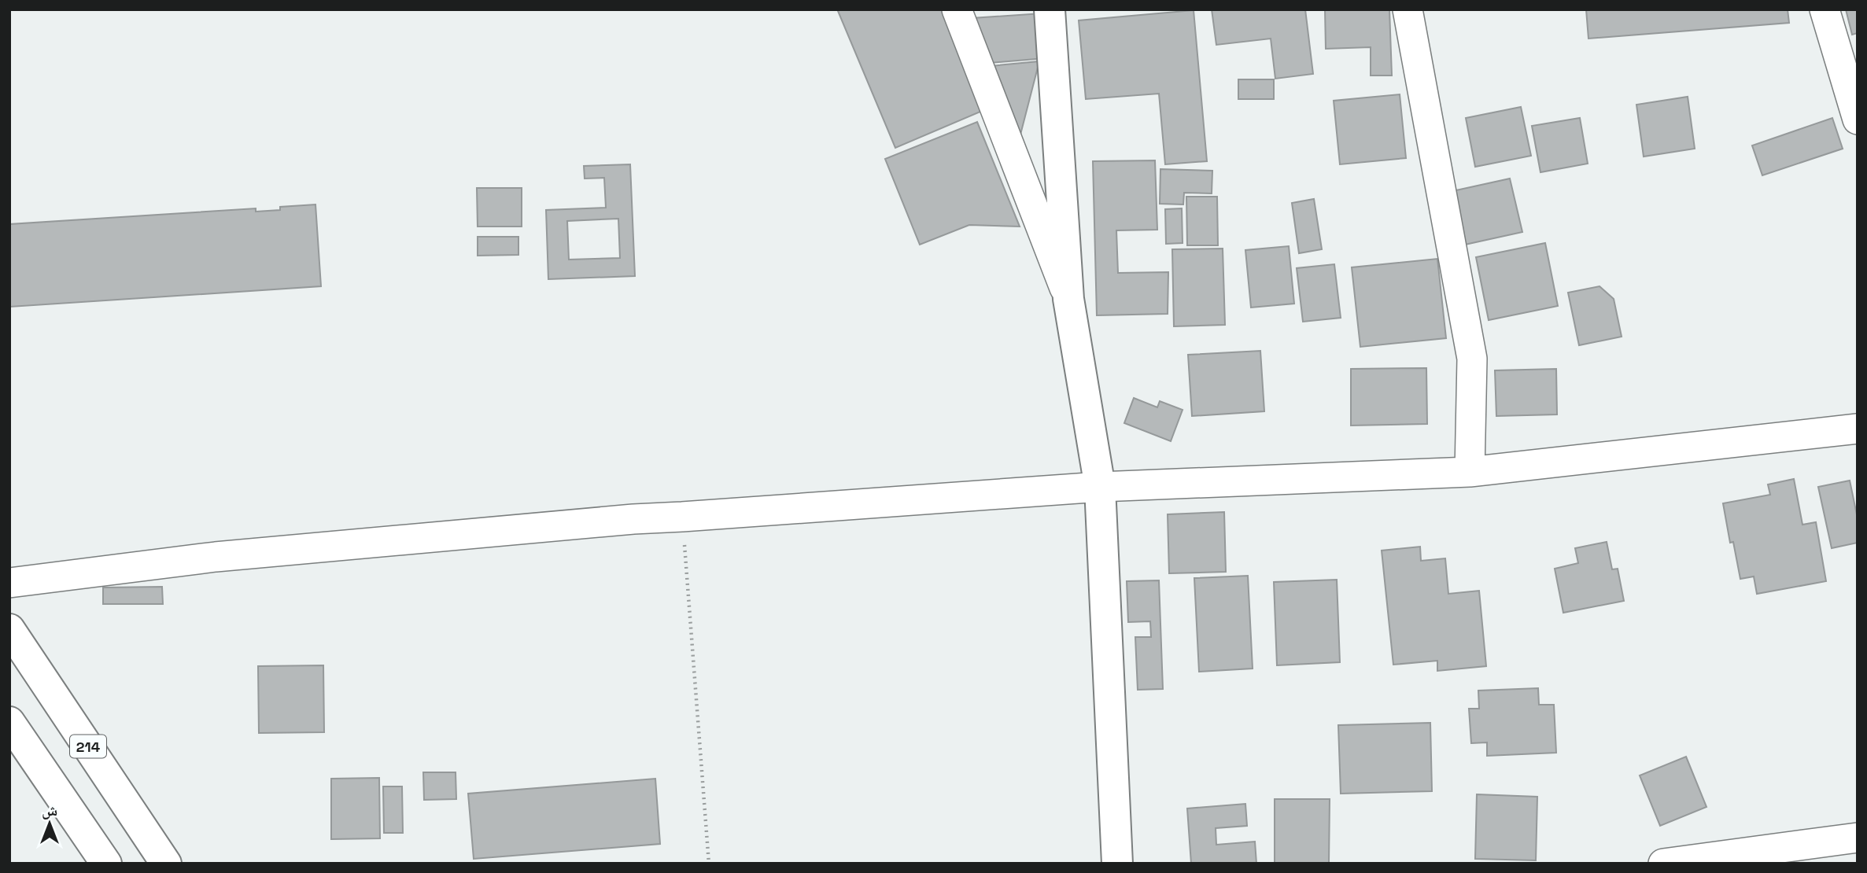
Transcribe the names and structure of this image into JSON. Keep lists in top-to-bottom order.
{
  "streets": {
    "main road": ["214"]
  },
  "north": "top"
}
